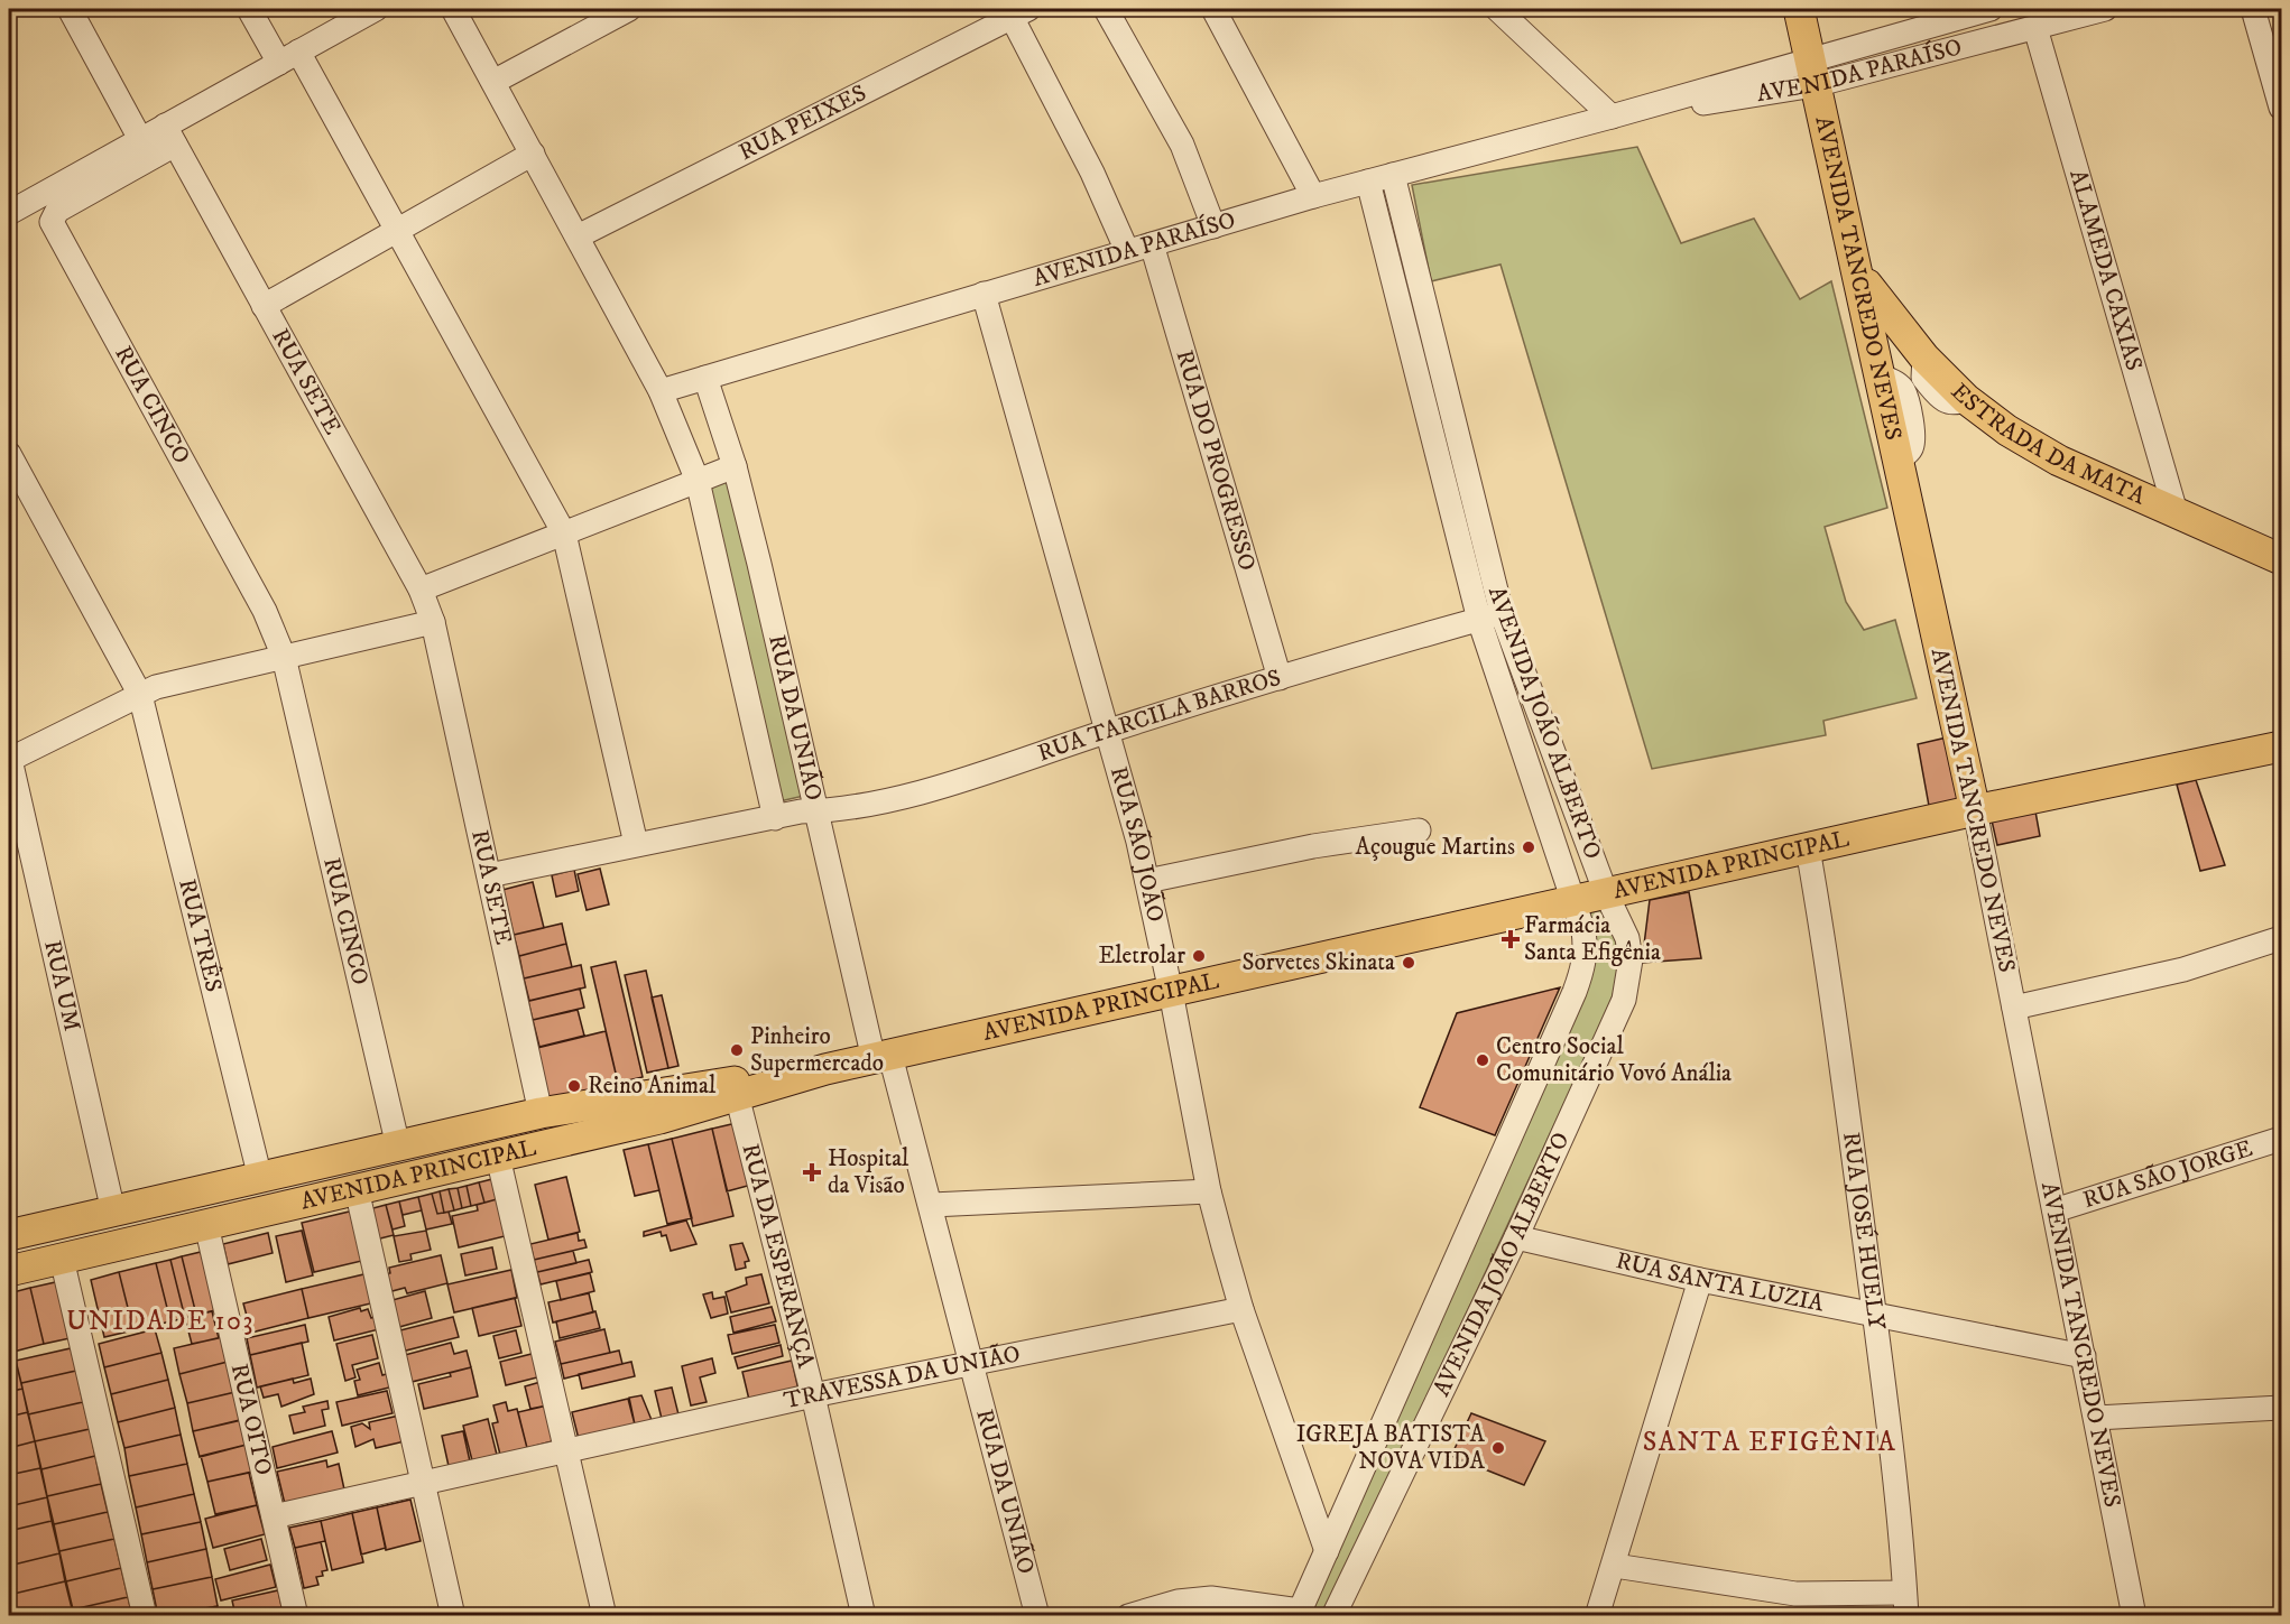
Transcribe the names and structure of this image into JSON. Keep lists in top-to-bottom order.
{
  "streets": {
    "main road": ["AVENIDA TANCREDO NEVES", "ESTRADA DA MATA", "AVENIDA PRINCIPAL"],
    "street": [
      "AVENIDA PARAÍSO",
      "RUA PEIXES",
      "ALAMEDA CAXIAS",
      "RUA SETE",
      "RUA CINCO",
      "RUA DO PROGRESSO",
      "RUA TARCILA BARROS",
      "RUA DA UNIÃO",
      "AVENIDA JOÃO ALBERTO",
      "RUA SÃO JOÃO",
      "RUA TRÊS",
      "RUA UM",
      "RUA SÃO JORGE",
      "RUA JOSÉ HUELY",
      "RUA DA ESPERANÇA",
      "RUA SANTA LUZIA",
      "TRAVESSA DA UNIÃO",
      "RUA OITO"
    ]
  },
  "crossings": [
    ["AVENIDA PARAÍSO", "ALAMEDA CAXIAS"],
    ["AVENIDA PARAÍSO", "AVENIDA TANCREDO NEVES"],
    ["AVENIDA PARAÍSO", "RUA DO PROGRESSO"],
    ["AVENIDA PARAÍSO", "RUA DA UNIÃO"],
    ["AVENIDA PARAÍSO", "AVENIDA JOÃO ALBERTO"],
    ["AVENIDA PARAÍSO", "RUA SÃO JOÃO"],
    ["ALAMEDA CAXIAS", "ESTRADA DA MATA"],
    ["AVENIDA TANCREDO NEVES", "ESTRADA DA MATA"],
    ["AVENIDA TANCREDO NEVES", "AVENIDA PRINCIPAL"],
    ["AVENIDA TANCREDO NEVES", "RUA SÃO JORGE"],
    ["AVENIDA TANCREDO NEVES", "RUA SANTA LUZIA"],
    ["RUA SETE", "RUA CINCO"],
    ["RUA SETE", "RUA TARCILA BARROS"],
    ["RUA SETE", "AVENIDA PRINCIPAL"],
    ["RUA CINCO", "AVENIDA PRINCIPAL"],
    ["RUA DO PROGRESSO", "RUA TARCILA BARROS"],
    ["RUA TARCILA BARROS", "RUA DA UNIÃO"],
    ["RUA TARCILA BARROS", "AVENIDA JOÃO ALBERTO"],
    ["RUA TARCILA BARROS", "RUA SÃO JOÃO"],
    ["RUA DA UNIÃO", "AVENIDA PRINCIPAL"],
    ["RUA DA UNIÃO", "TRAVESSA DA UNIÃO"],
    ["AVENIDA JOÃO ALBERTO", "RUA SÃO JOÃO"],
    ["AVENIDA JOÃO ALBERTO", "AVENIDA PRINCIPAL"],
    ["AVENIDA JOÃO ALBERTO", "RUA SANTA LUZIA"],
    ["RUA SÃO JOÃO", "AVENIDA PRINCIPAL"],
    ["RUA SÃO JOÃO", "TRAVESSA DA UNIÃO"],
    ["AVENIDA PRINCIPAL", "RUA TRÊS"],
    ["AVENIDA PRINCIPAL", "RUA UM"],
    ["AVENIDA PRINCIPAL", "RUA JOSÉ HUELY"],
    ["AVENIDA PRINCIPAL", "RUA DA ESPERANÇA"],
    ["AVENIDA PRINCIPAL", "RUA OITO"],
    ["RUA TRÊS", "RUA UM"],
    ["RUA JOSÉ HUELY", "RUA SANTA LUZIA"],
    ["RUA DA ESPERANÇA", "TRAVESSA DA UNIÃO"],
    ["TRAVESSA DA UNIÃO", "RUA OITO"]
  ],
  "districts": ["UNIDADE 103", "SANTA EFIGÊNIA"],
  "places": {
    "other": [
      "Açougue Martins",
      "Eletrolar",
      "Sorvetes Skinata",
      "Pinheiro Supermercado",
      "Centro Social Comunitário Vovó Anália",
      "Reino Animal",
      "IGREJA BATISTA NOVA VIDA"
    ],
    "health": ["Farmácia Santa Efigênia", "Hospital da Visão"]
  }
}
